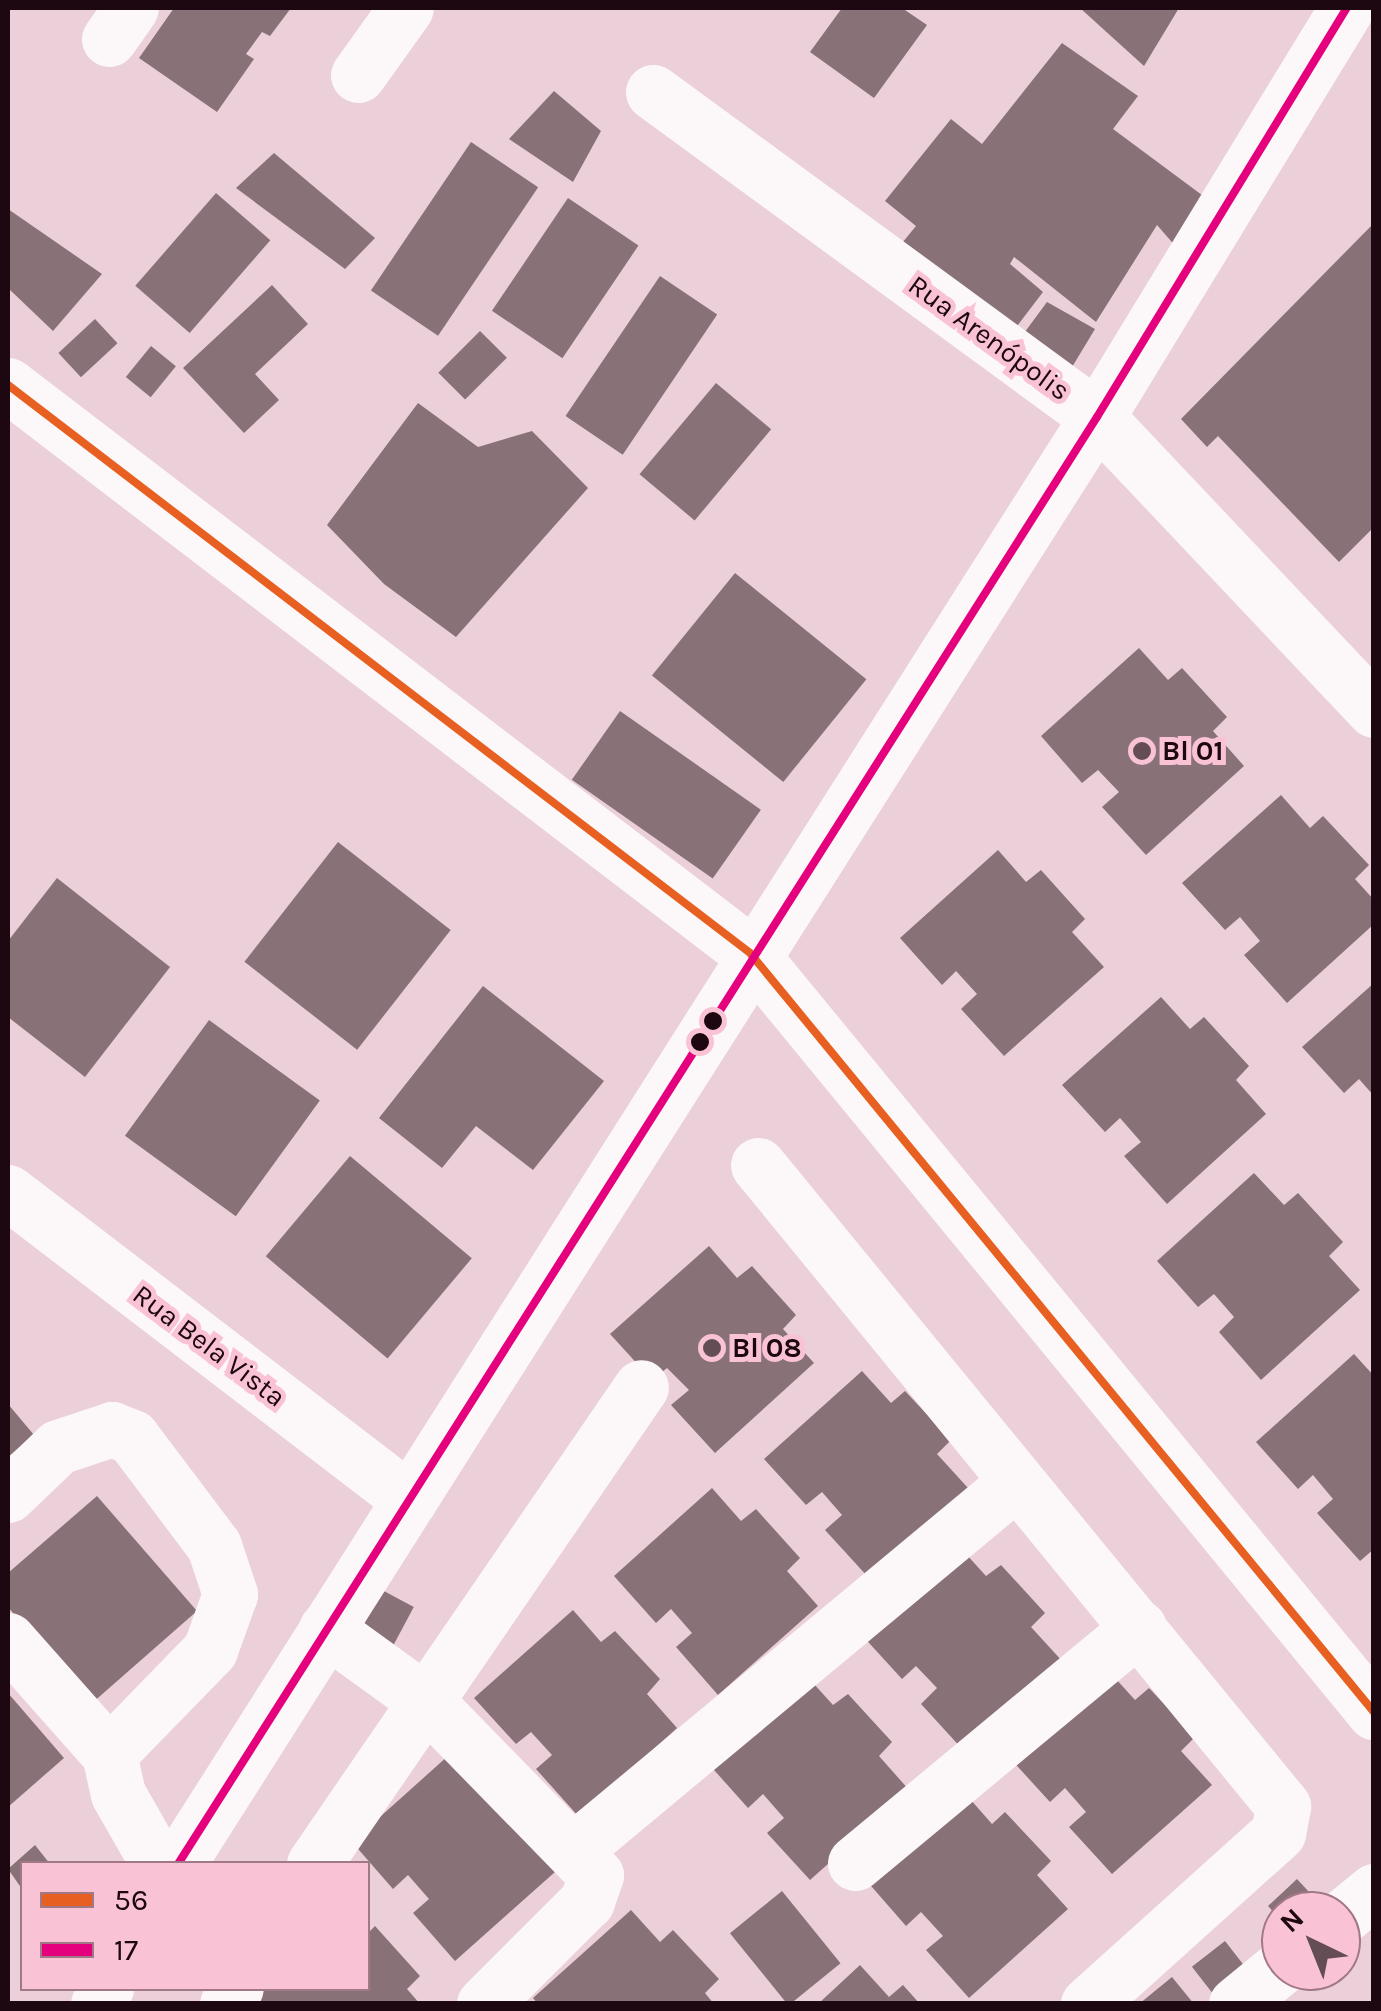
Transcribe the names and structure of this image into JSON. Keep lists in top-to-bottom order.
{
  "streets": {
    "street": ["Rua Arenópolis", "Rua Bela Vista"]
  },
  "places": ["Bl 01", "Bl 08"],
  "lines": ["transit line 17", "transit line 56"],
  "legend": ["56", "17"],
  "north": "top left"
}
